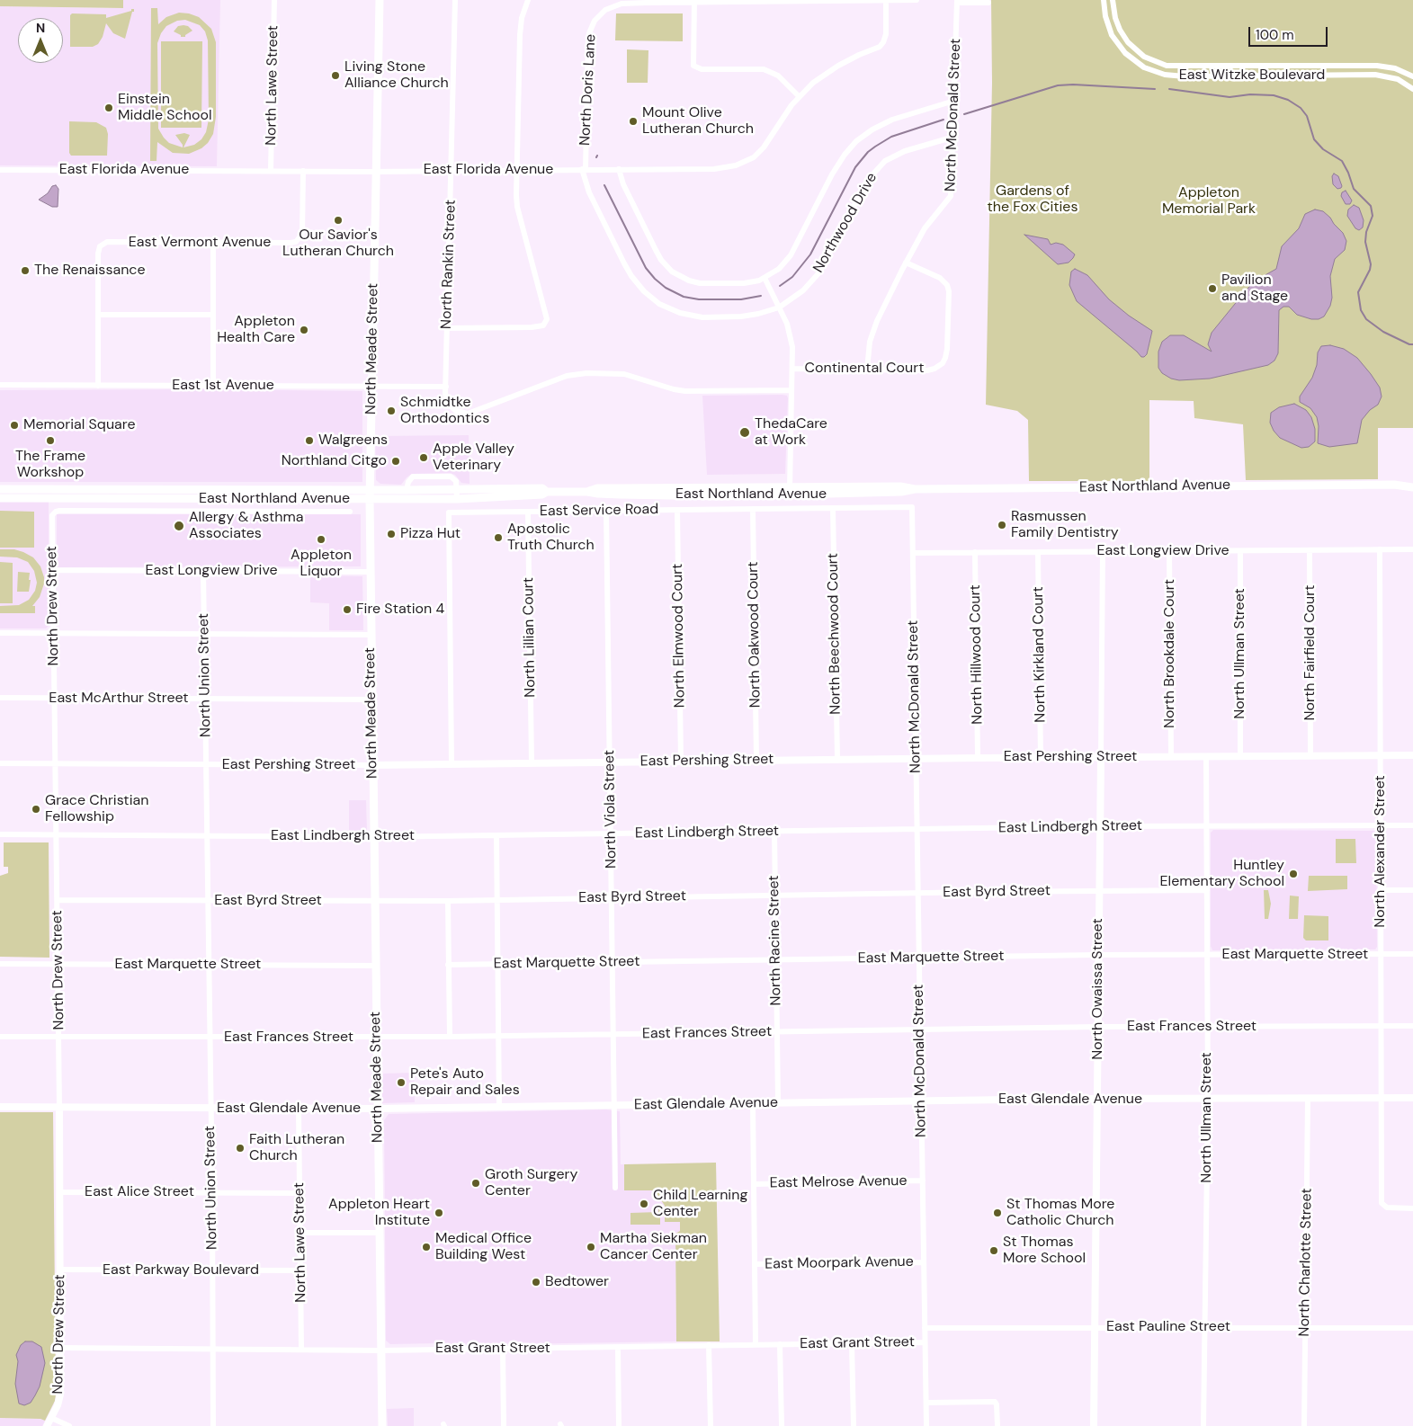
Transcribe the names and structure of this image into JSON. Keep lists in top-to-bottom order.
{
  "streets": {
    "main road": ["North Meade Street", "East Northland Avenue"],
    "street": [
      "East Witzke Boulevard",
      "North Lawe Street",
      "North Doris Lane",
      "North McDonald Street",
      "East Florida Avenue",
      "Northwood Drive",
      "East Vermont Avenue",
      "North Rankin Street",
      "Continental Court",
      "East 1st Avenue",
      "East Service Road",
      "East Longview Drive",
      "North Drew Street",
      "North Beechwood Court",
      "North Oakwood Court",
      "North Elmwood Court",
      "North Lillian Court",
      "North Fairfield Court",
      "North Brookdale Court",
      "North Ullman Street",
      "North Hillwood Court",
      "North Kirkland Court",
      "North Union Street",
      "East McArthur Street",
      "East Pershing Street",
      "North Viola Street",
      "East Lindbergh Street",
      "North Alexander Street",
      "East Byrd Street",
      "North Racine Street",
      "East Marquette Street",
      "North Owaissa Street",
      "East Frances Street",
      "East Glendale Avenue",
      "East Melrose Avenue",
      "East Alice Street",
      "North Charlotte Street",
      "East Moorpark Avenue",
      "East Parkway Boulevard",
      "East Pauline Street",
      "East Grant Street"
    ]
  },
  "crossings": [
    ["North Lawe Street", "East Florida Avenue"],
    ["North Lawe Street", "East Glendale Avenue"],
    ["North Lawe Street", "East Alice Street"],
    ["North Lawe Street", "East Parkway Boulevard"],
    ["North Lawe Street", "East Grant Street"],
    ["North Doris Lane", "East Florida Avenue"],
    ["North Doris Lane", "Northwood Drive"],
    ["North McDonald Street", "Northwood Drive"],
    ["North McDonald Street", "Continental Court"],
    ["North McDonald Street", "East Service Road"],
    ["North McDonald Street", "East Longview Drive"],
    ["North McDonald Street", "East Pershing Street"],
    ["North McDonald Street", "East Lindbergh Street"],
    ["North McDonald Street", "East Byrd Street"],
    ["North McDonald Street", "East Marquette Street"],
    ["North McDonald Street", "East Frances Street"],
    ["North McDonald Street", "East Glendale Avenue"],
    ["North McDonald Street", "East Melrose Avenue"],
    ["North McDonald Street", "East Moorpark Avenue"],
    ["North McDonald Street", "East Pauline Street"],
    ["North McDonald Street", "East Grant Street"],
    ["East Florida Avenue", "Northwood Drive"],
    ["East Florida Avenue", "East Vermont Avenue"],
    ["East Florida Avenue", "North Rankin Street"],
    ["East Florida Avenue", "North Meade Street"],
    ["North Rankin Street", "East 1st Avenue"],
    ["North Meade Street", "East 1st Avenue"],
    ["North Meade Street", "East Northland Avenue"],
    ["North Meade Street", "East Longview Drive"],
    ["North Meade Street", "East McArthur Street"],
    ["North Meade Street", "East Pershing Street"],
    ["North Meade Street", "East Lindbergh Street"],
    ["North Meade Street", "East Byrd Street"],
    ["North Meade Street", "East Marquette Street"],
    ["North Meade Street", "East Frances Street"],
    ["North Meade Street", "East Glendale Avenue"],
    ["North Meade Street", "East Grant Street"],
    ["East Service Road", "North Beechwood Court"],
    ["East Service Road", "North Oakwood Court"],
    ["East Service Road", "North Elmwood Court"],
    ["East Service Road", "North Lillian Court"],
    ["East Service Road", "East Pershing Street"],
    ["East Service Road", "North Viola Street"],
    ["East Longview Drive", "North Drew Street"],
    ["East Longview Drive", "North Fairfield Court"],
    ["East Longview Drive", "North Brookdale Court"],
    ["East Longview Drive", "North Ullman Street"],
    ["East Longview Drive", "North Hillwood Court"],
    ["East Longview Drive", "North Kirkland Court"],
    ["East Longview Drive", "North Union Street"],
    ["East Longview Drive", "North Alexander Street"],
    ["East Longview Drive", "North Owaissa Street"],
    ["North Drew Street", "East McArthur Street"],
    ["North Drew Street", "East Pershing Street"],
    ["North Drew Street", "East Lindbergh Street"],
    ["North Drew Street", "East Byrd Street"],
    ["North Drew Street", "East Marquette Street"],
    ["North Drew Street", "East Frances Street"],
    ["North Drew Street", "East Glendale Avenue"],
    ["North Drew Street", "East Alice Street"],
    ["North Drew Street", "East Parkway Boulevard"],
    ["North Drew Street", "East Grant Street"],
    ["North Beechwood Court", "East Pershing Street"],
    ["North Oakwood Court", "East Pershing Street"],
    ["North Elmwood Court", "East Pershing Street"],
    ["North Lillian Court", "East Pershing Street"],
    ["North Fairfield Court", "East Pershing Street"],
    ["North Brookdale Court", "East Pershing Street"],
    ["North Ullman Street", "East Pershing Street"],
    ["North Ullman Street", "East Lindbergh Street"],
    ["North Ullman Street", "East Byrd Street"],
    ["North Ullman Street", "East Marquette Street"],
    ["North Ullman Street", "East Frances Street"],
    ["North Ullman Street", "East Glendale Avenue"],
    ["North Ullman Street", "East Pauline Street"],
    ["North Hillwood Court", "East Pershing Street"],
    ["North Kirkland Court", "East Pershing Street"],
    ["North Union Street", "East McArthur Street"],
    ["North Union Street", "East Pershing Street"],
    ["North Union Street", "East Lindbergh Street"],
    ["North Union Street", "East Byrd Street"],
    ["North Union Street", "East Marquette Street"],
    ["North Union Street", "East Frances Street"],
    ["North Union Street", "East Glendale Avenue"],
    ["North Union Street", "East Alice Street"],
    ["North Union Street", "East Parkway Boulevard"],
    ["North Union Street", "East Grant Street"],
    ["East Pershing Street", "North Viola Street"],
    ["East Pershing Street", "North Alexander Street"],
    ["East Pershing Street", "North Owaissa Street"],
    ["North Viola Street", "East Lindbergh Street"],
    ["North Viola Street", "East Byrd Street"],
    ["North Viola Street", "East Marquette Street"],
    ["North Viola Street", "East Frances Street"],
    ["North Viola Street", "East Glendale Avenue"],
    ["East Lindbergh Street", "North Alexander Street"],
    ["East Lindbergh Street", "North Racine Street"],
    ["East Lindbergh Street", "North Owaissa Street"],
    ["North Alexander Street", "East Marquette Street"],
    ["North Alexander Street", "East Frances Street"],
    ["North Alexander Street", "East Glendale Avenue"],
    ["East Byrd Street", "North Racine Street"],
    ["East Byrd Street", "North Owaissa Street"],
    ["North Racine Street", "East Marquette Street"],
    ["North Racine Street", "East Frances Street"],
    ["North Racine Street", "East Glendale Avenue"],
    ["East Marquette Street", "North Owaissa Street"],
    ["North Owaissa Street", "East Frances Street"],
    ["North Owaissa Street", "East Glendale Avenue"],
    ["North Owaissa Street", "East Pauline Street"],
    ["East Glendale Avenue", "North Charlotte Street"],
    ["North Charlotte Street", "East Pauline Street"]
  ],
  "parks": ["Gardens of the Fox Cities", "Appleton Memorial Park"],
  "places": [
    "Living Stone Alliance Church",
    "Einstein Middle School",
    "Mount Olive Lutheran Church",
    "Our Savior's Lutheran Church",
    "The Renaissance",
    "Pavilion and Stage",
    "Appleton Health Care",
    "Schmidtke Orthodontics",
    "Memorial Square",
    "ThedaCare at Work",
    "The Frame Workshop",
    "Walgreens",
    "Apple Valley Veterinary",
    "Northland Citgo",
    "Rasmussen Family Dentistry",
    "Allergy & Asthma Associates",
    "Pizza Hut",
    "Apostolic Truth Church",
    "Appleton Liquor",
    "Fire Station 4",
    "Grace Christian Fellowship",
    "Huntley Elementary School",
    "Pete's Auto Repair and Sales",
    "Faith Lutheran Church",
    "Groth Surgery Center",
    "Child Learning Center",
    "Appleton Heart Institute",
    "St Thomas More Catholic Church",
    "Medical Office Building West",
    "Martha Siekman Cancer Center",
    "St Thomas More School",
    "Bedtower"
  ],
  "scale_bar": "100 m",
  "north": "top"
}
